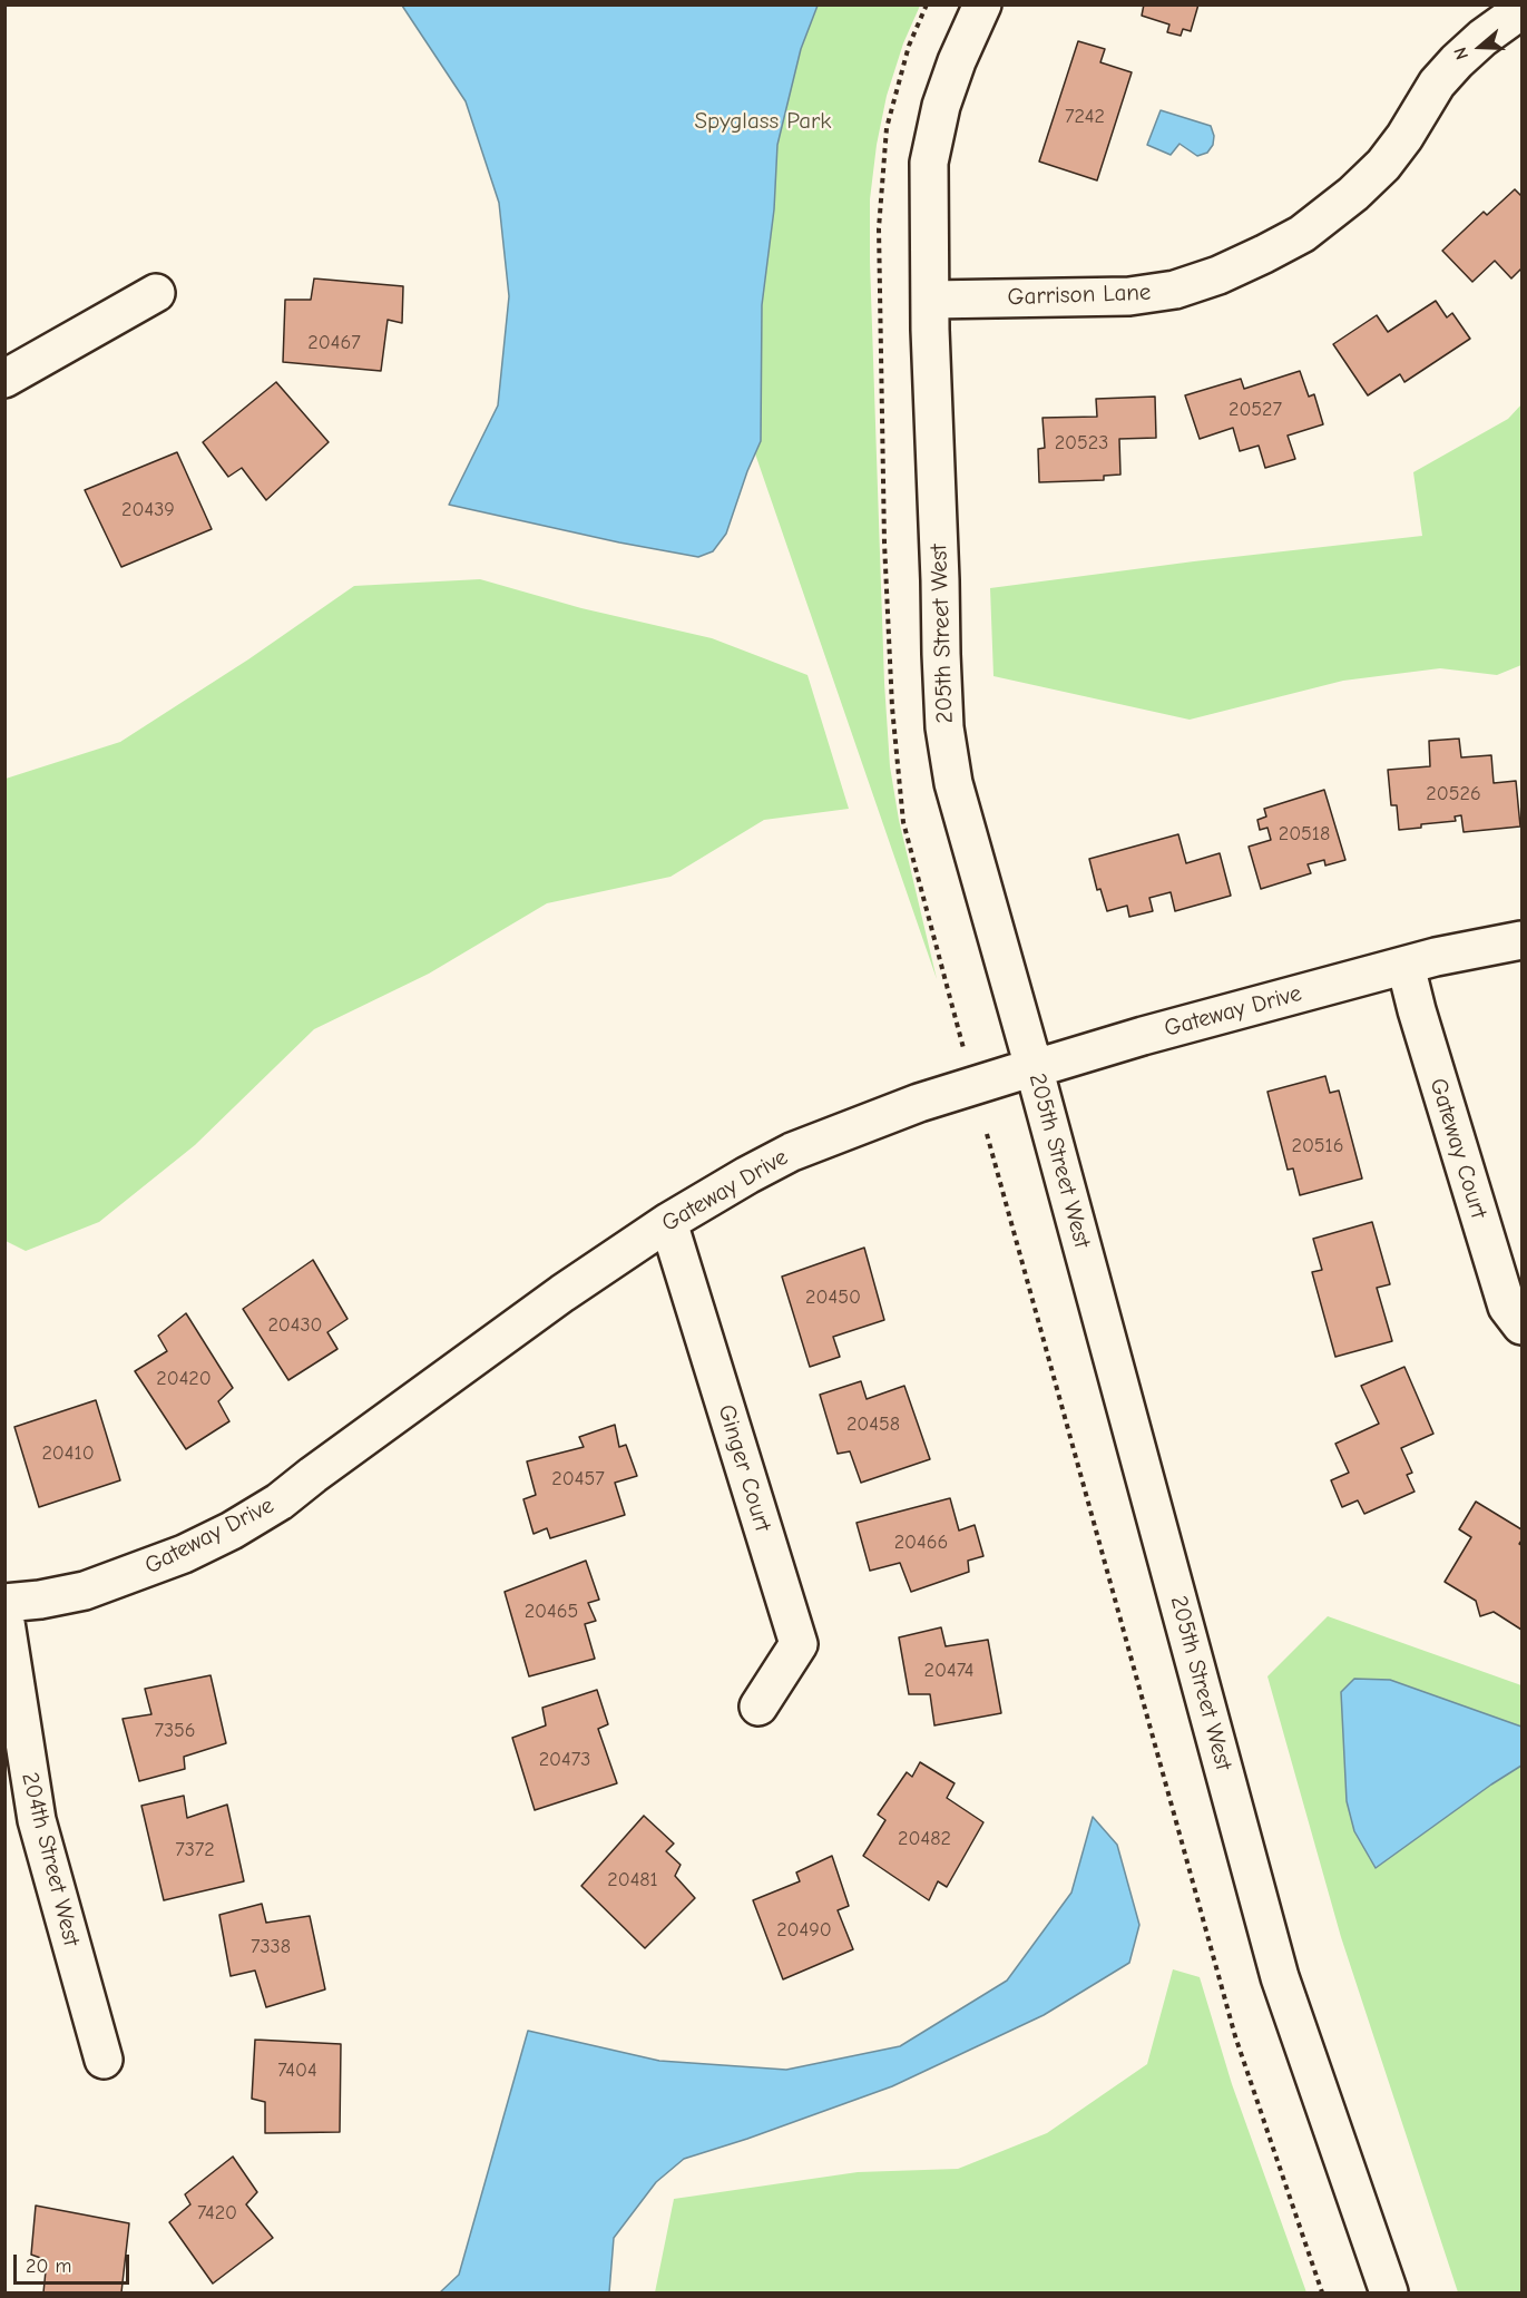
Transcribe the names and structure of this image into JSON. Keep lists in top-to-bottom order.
{
  "streets": {
    "street": [
      "Garrison Lane",
      "205th Street West",
      "Gateway Drive",
      "Gateway Court",
      "Ginger Court",
      "204th Street West"
    ]
  },
  "crossings": [
    ["Garrison Lane", "205th Street West"],
    ["205th Street West", "Gateway Drive"],
    ["Gateway Drive", "Gateway Court"],
    ["Gateway Drive", "Ginger Court"]
  ],
  "parks": ["Spyglass Park"],
  "house_numbers": [
    "7242",
    "20467",
    "20527",
    "20523",
    "20439",
    "20526",
    "20518",
    "20516",
    "20450",
    "20430",
    "20420",
    "20458",
    "20410",
    "20457",
    "20466",
    "20465",
    "20474",
    "7356",
    "20473",
    "20482",
    "7372",
    "20481",
    "20490",
    "7338",
    "7404",
    "7420"
  ],
  "scale_bar": "20 m",
  "north": "left"
}
